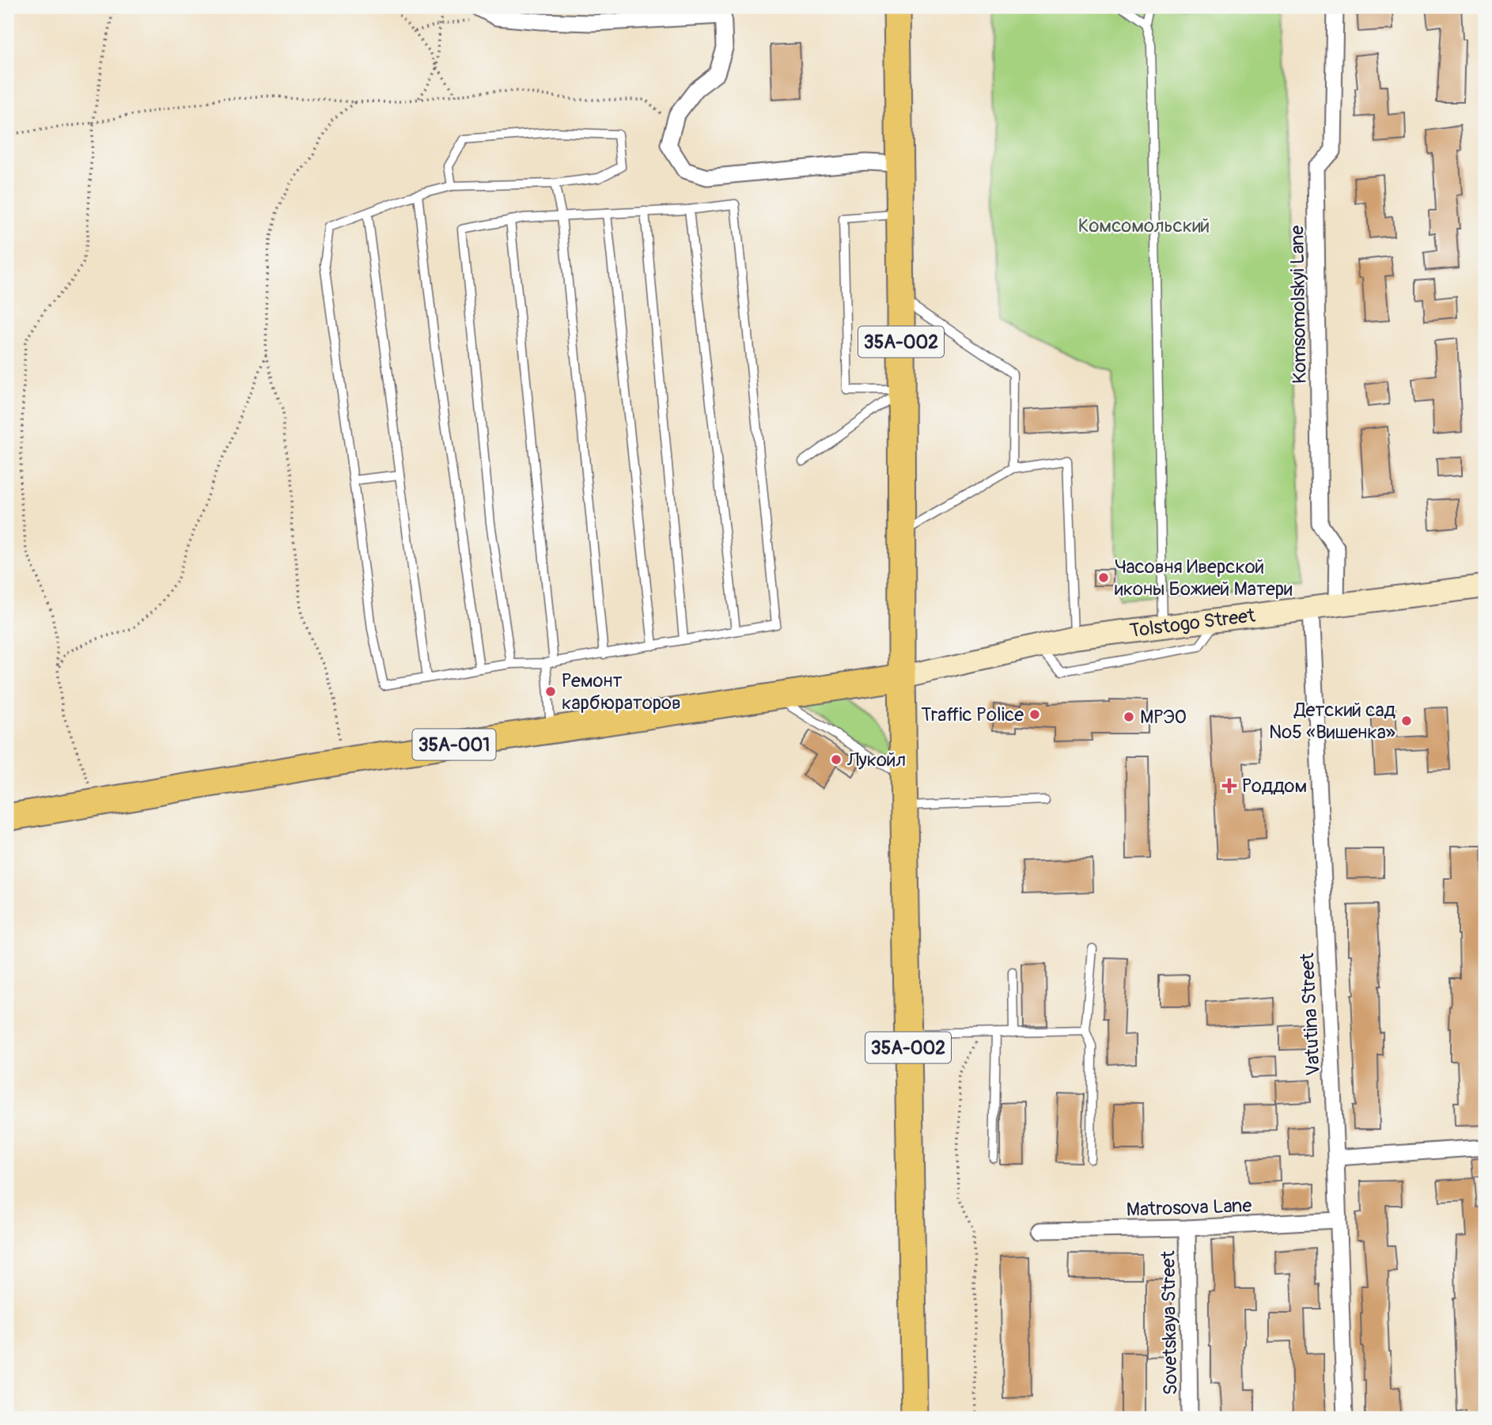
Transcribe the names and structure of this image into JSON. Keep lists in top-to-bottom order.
{
  "streets": {
    "highway": ["35А-002", "35А-001"],
    "main road": ["Tolstogo Street"],
    "street": [
      "Komsomolskyi Lane",
      "Vatutina Street",
      "Matrosova Lane",
      "Sovetskaya Street"
    ]
  },
  "crossings": [
    ["Komsomolskyi Lane", "Tolstogo Street"],
    ["35А-002", "Tolstogo Street"],
    ["35А-002", "35А-001"],
    ["Tolstogo Street", "35А-001"],
    ["Tolstogo Street", "Vatutina Street"],
    ["Vatutina Street", "Matrosova Lane"],
    ["Matrosova Lane", "Sovetskaya Street"]
  ],
  "parks": ["Комсомольский"],
  "places": {
    "other": [
      "Часовня Иверской иконы Божией Матери",
      "Ремонт карбюраторов",
      "Traffic Police",
      "МРЭО",
      "Детский сад №5 «Вишенка»",
      "Лукойл"
    ],
    "health": ["Роддом"]
  }
}
